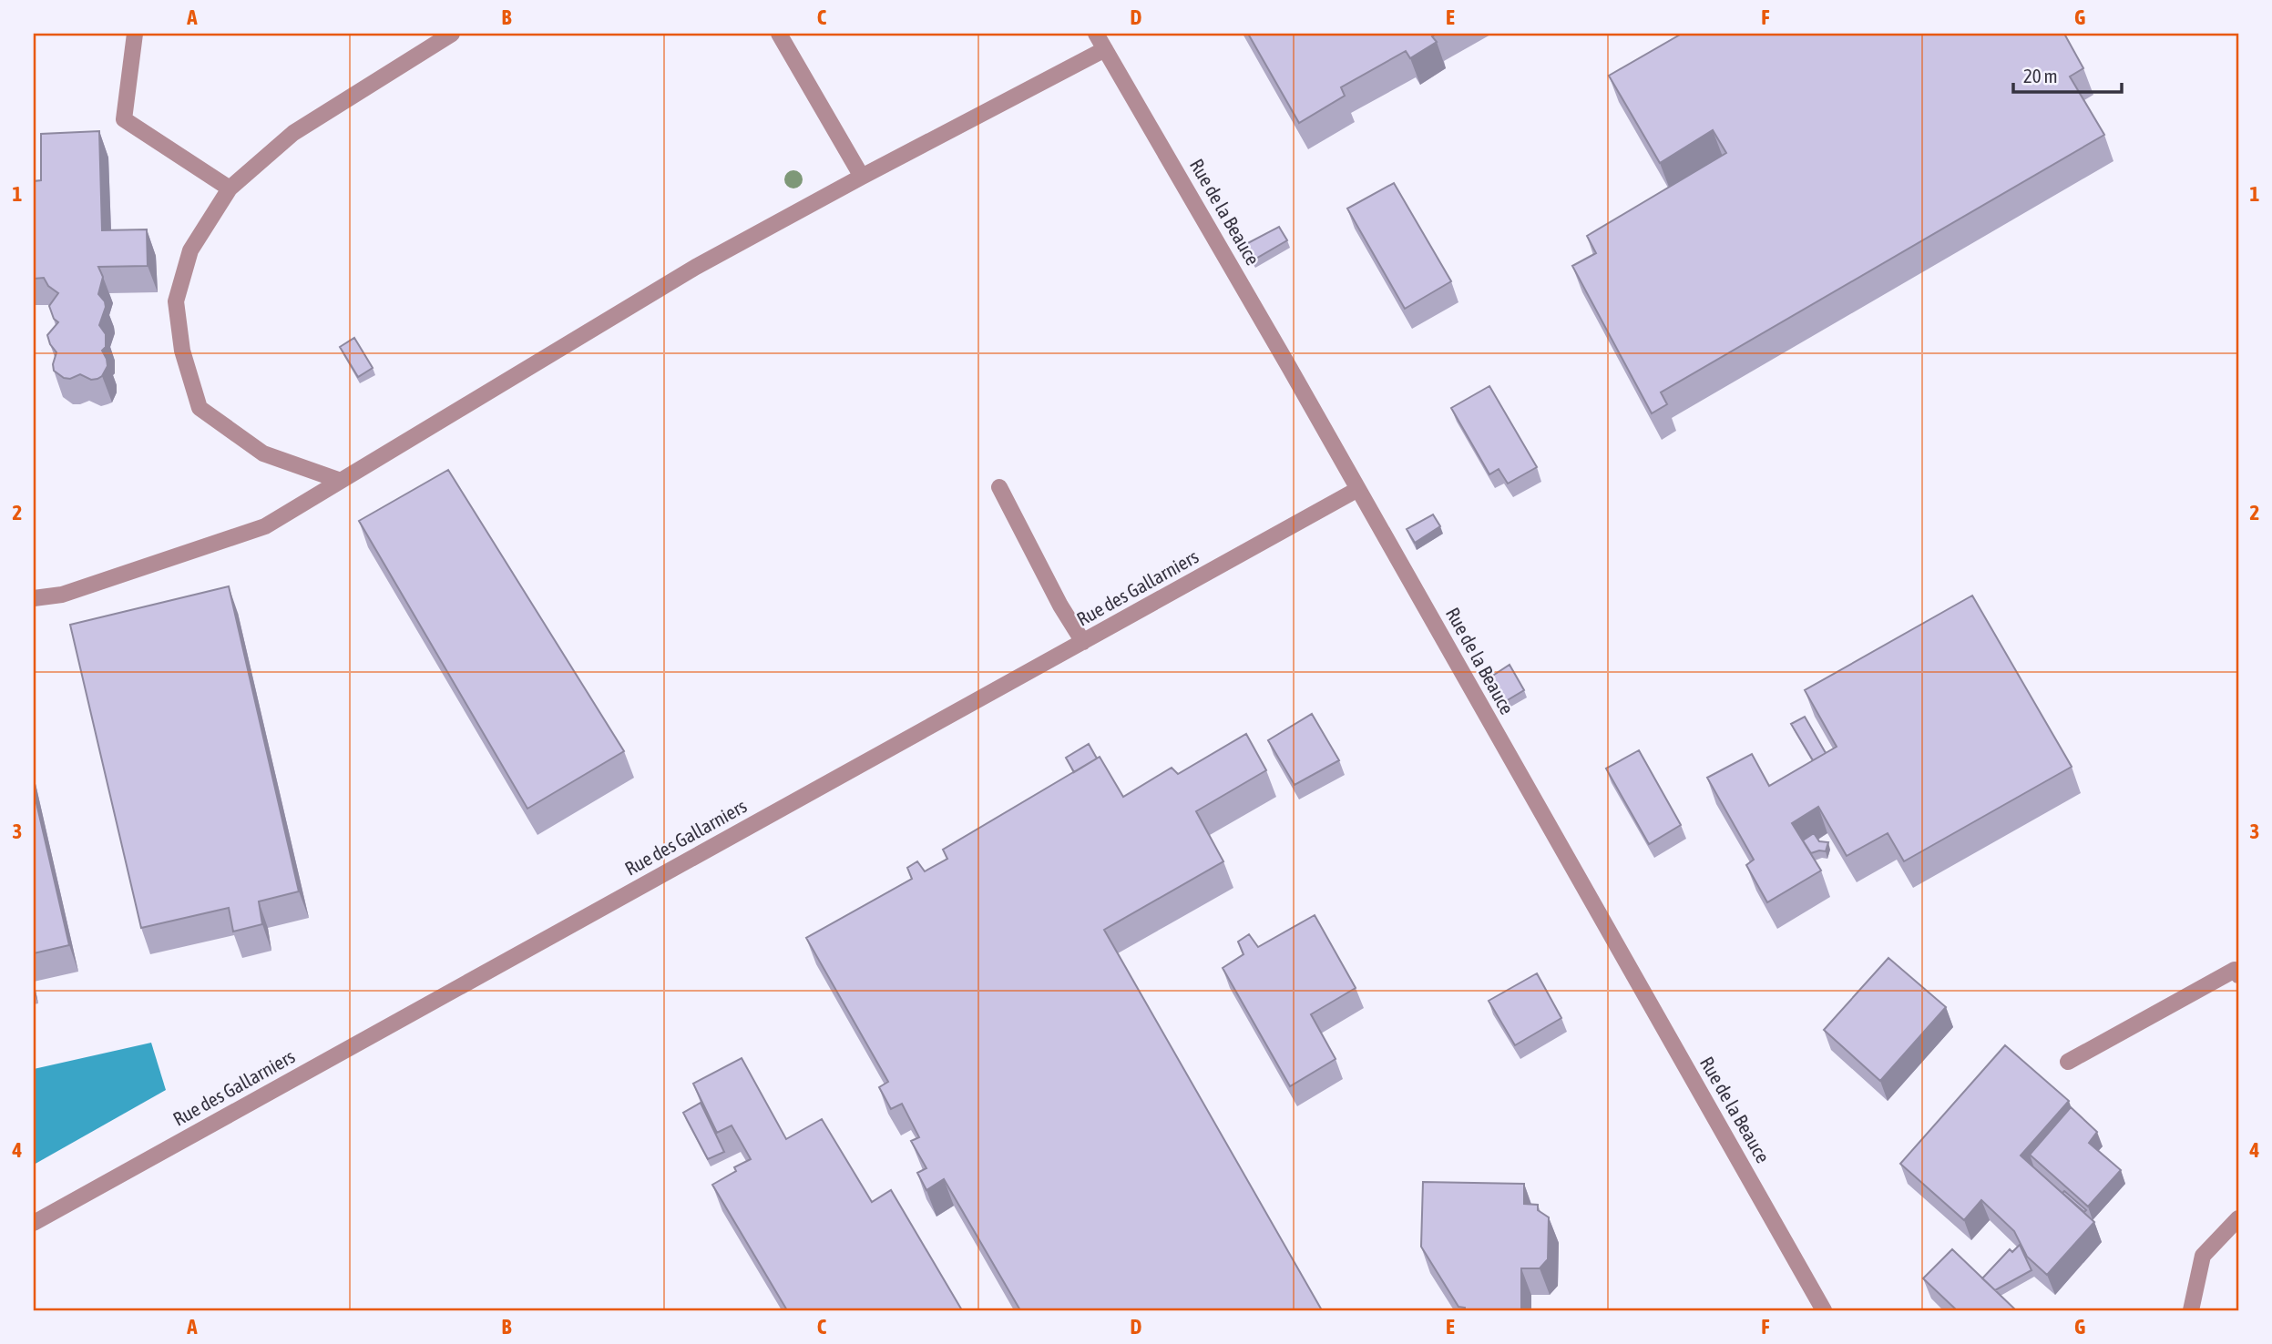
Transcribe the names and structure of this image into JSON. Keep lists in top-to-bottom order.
{
  "streets": {
    "street": ["Rue de la Beauce", "Rue des Gallarniers"]
  },
  "crossings": [
    ["Rue de la Beauce", "Rue des Gallarniers"]
  ],
  "scale_bar": "20 m",
  "grid": {
    "columns": [
      "A",
      "B",
      "C",
      "D",
      "E",
      "F",
      "G"
    ],
    "rows": [
      "1",
      "2",
      "3",
      "4"
    ]
  }
}
